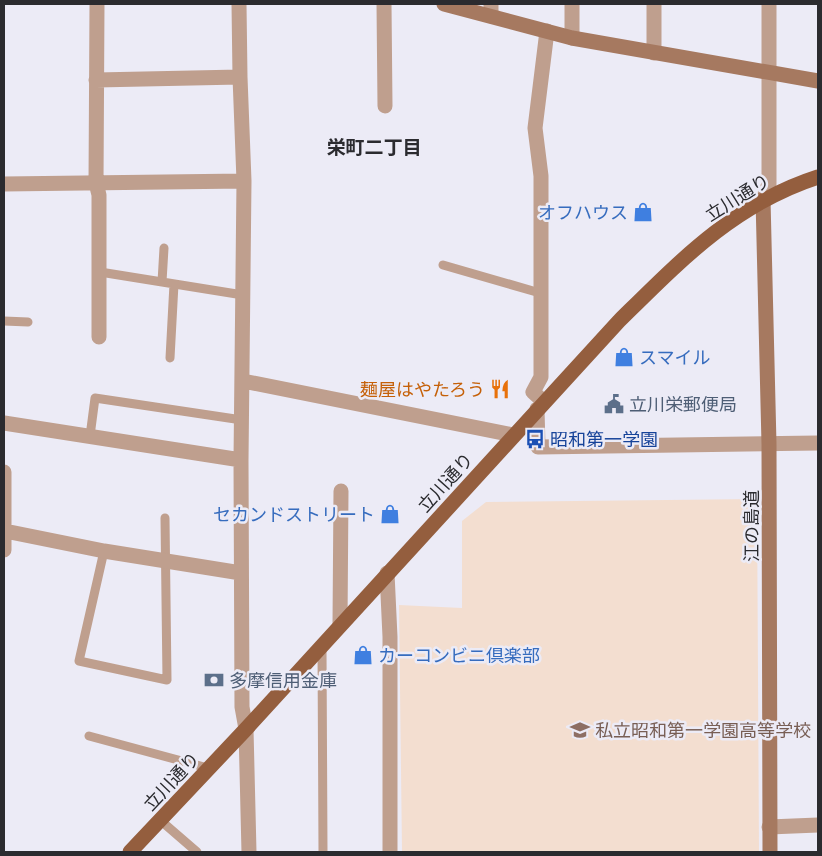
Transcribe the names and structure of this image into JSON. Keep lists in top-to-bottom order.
{
  "streets": {
    "main road": ["立川通り"],
    "street": ["江の島道"]
  },
  "crossings": [
    ["立川通り", "江の島道"]
  ],
  "districts": ["栄町二丁目"],
  "places": {
    "shop": [
      "オフハウス",
      "スマイル",
      "セカンドストリート",
      "カーコンビニ倶楽部"
    ],
    "restaurant": ["麺屋はやたろう"],
    "public building": ["立川栄郵便局"],
    "bus stop": ["昭和第一学園"],
    "bank": ["多摩信用金庫"],
    "school or university": ["私立昭和第一学園高等学校"]
  }
}
